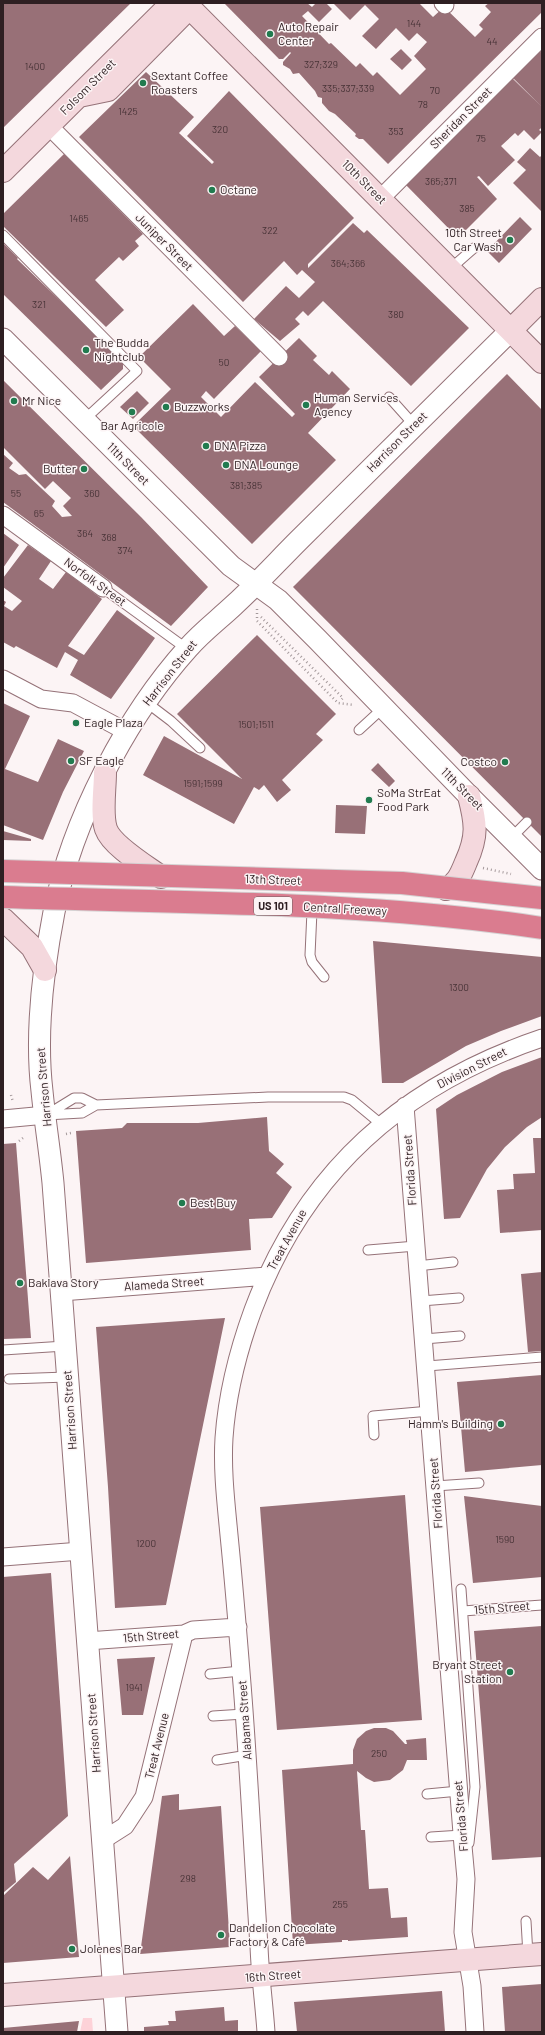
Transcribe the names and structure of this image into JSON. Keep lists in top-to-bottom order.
{
  "streets": {
    "highway": ["US 101", "Central Freeway"],
    "main road": [
      "Folsom Street",
      "10th Street",
      "Harrison Street",
      "13th Street",
      "16th Street"
    ],
    "street": [
      "Sheridan Street",
      "Juniper Street",
      "11th Street",
      "Norfolk Street",
      "Division Street",
      "Florida Street",
      "Treat Avenue",
      "Alameda Street",
      "15th Street",
      "Alabama Street"
    ]
  },
  "crossings": [
    ["Folsom Street", "10th Street"],
    ["Folsom Street", "Juniper Street"],
    ["Sheridan Street", "10th Street"],
    ["10th Street", "Harrison Street"],
    ["Harrison Street", "11th Street"],
    ["Harrison Street", "Norfolk Street"],
    ["Harrison Street", "13th Street"],
    ["Harrison Street", "Treat Avenue"],
    ["Harrison Street", "Alameda Street"],
    ["Harrison Street", "15th Street"],
    ["Harrison Street", "16th Street"],
    ["Division Street", "Florida Street"],
    ["Division Street", "Treat Avenue"],
    ["Florida Street", "Treat Avenue"],
    ["Florida Street", "15th Street"],
    ["Florida Street", "16th Street"],
    ["Treat Avenue", "Alameda Street"],
    ["Treat Avenue", "15th Street"],
    ["Treat Avenue", "Alabama Street"],
    ["15th Street", "Alabama Street"],
    ["Alabama Street", "16th Street"]
  ],
  "places": [
    "Auto Repair Center",
    "Sextant Coffee Roasters",
    "Octane",
    "10th Street Car Wash",
    "The Budda Nightclub",
    "Mr Nice",
    "Human Services Agency",
    "Buzzworks",
    "Bar Agricole",
    "DNA Pizza",
    "DNA Lounge",
    "Butter",
    "Eagle Plaza",
    "SF Eagle",
    "Costco",
    "SoMa StrEat Food Park",
    "Best Buy",
    "Baklava Story",
    "Hamm's Building",
    "Bryant Street Station",
    "Dandelion Chocolate Factory & Café",
    "Jolenes Bar"
  ],
  "house_numbers": [
    "144",
    "44",
    "327;329",
    "1400",
    "335;337;339",
    "70",
    "78",
    "1425",
    "320",
    "353",
    "75",
    "365;371",
    "385",
    "1465",
    "322",
    "364;366",
    "321",
    "380",
    "50",
    "381;385",
    "55",
    "360",
    "65",
    "364",
    "368",
    "374",
    "1501;1511",
    "1591;1599",
    "1300",
    "1590",
    "1200",
    "1941",
    "250",
    "298",
    "255"
  ]
}
